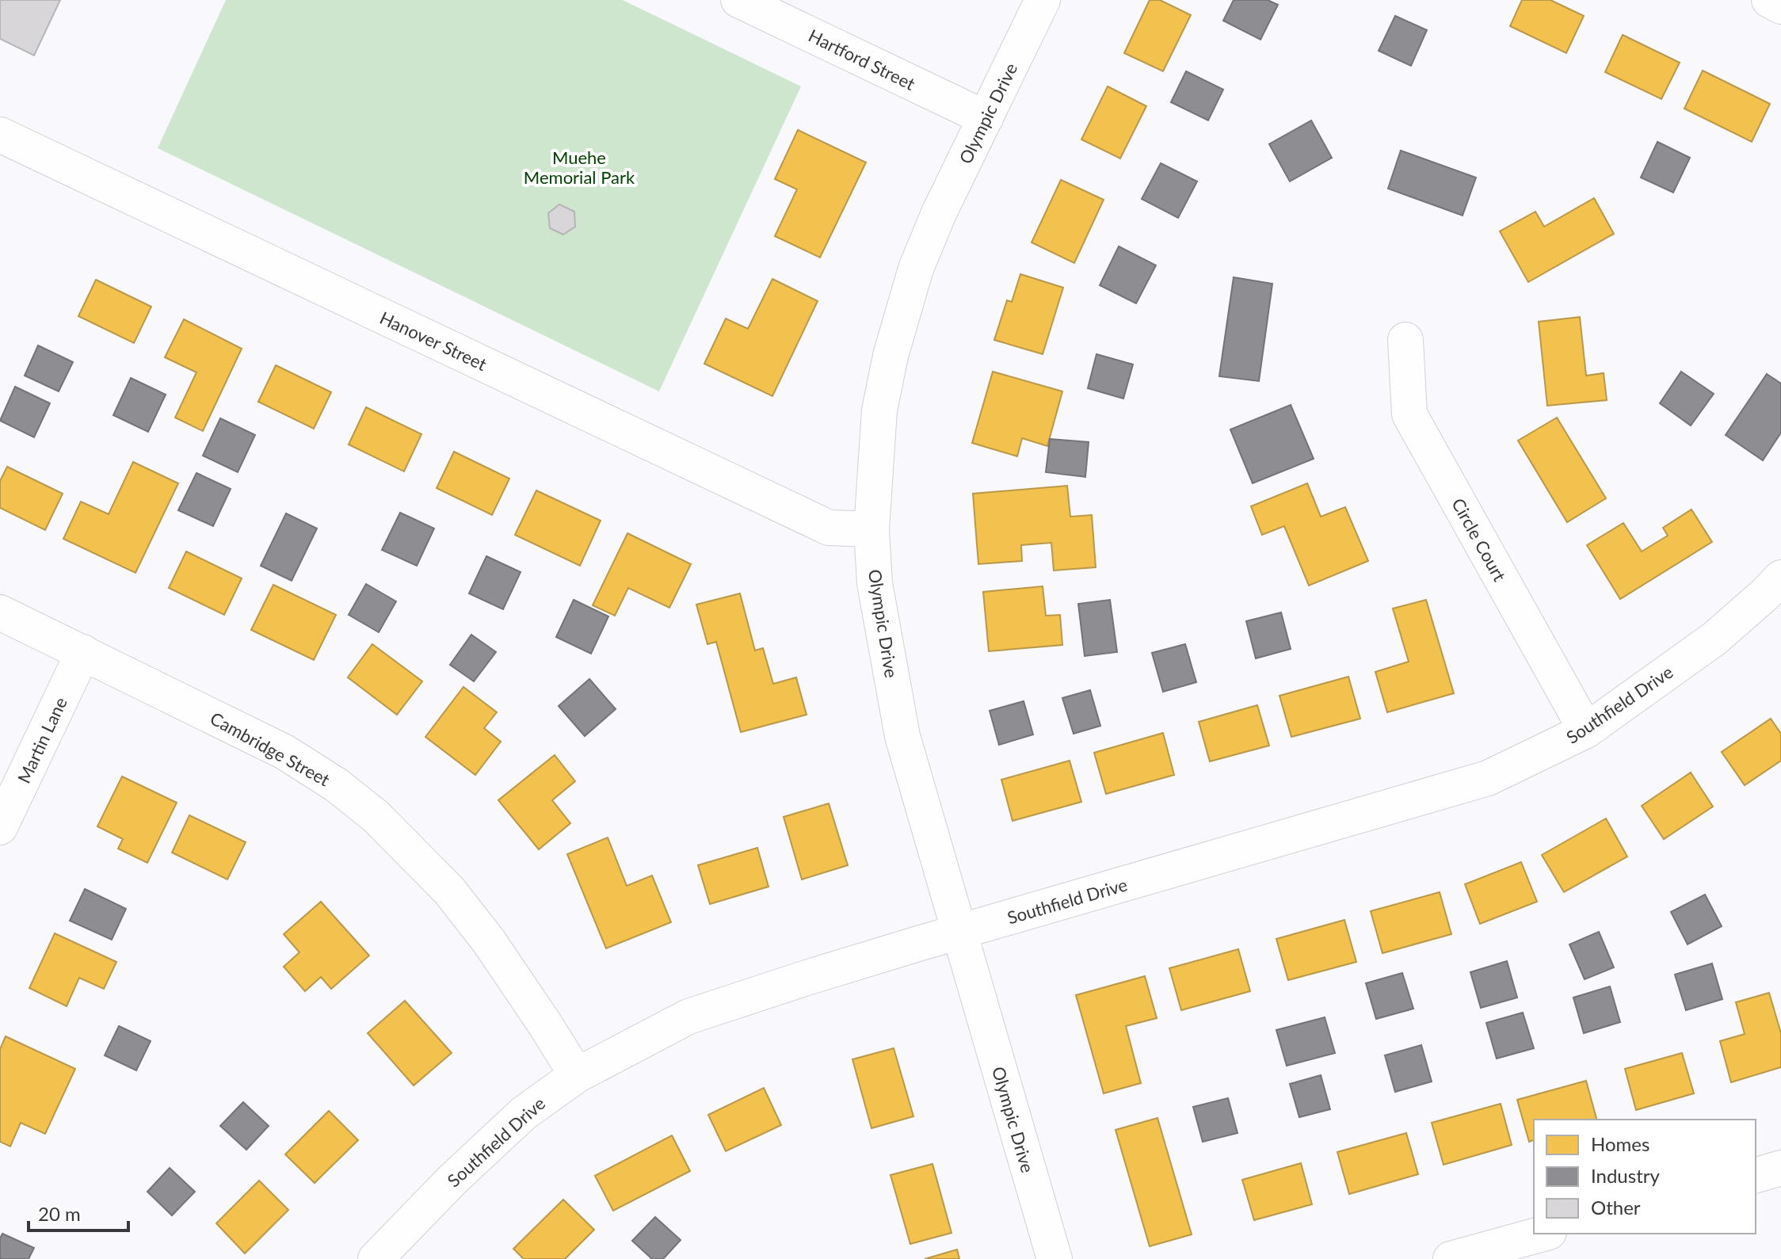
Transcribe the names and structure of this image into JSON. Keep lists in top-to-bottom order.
{
  "streets": {
    "street": [
      "Hartford Street",
      "Olympic Drive",
      "Hanover Street",
      "Circle Court",
      "Southfield Drive",
      "Martin Lane",
      "Cambridge Street"
    ]
  },
  "crossings": [
    ["Hartford Street", "Olympic Drive"],
    ["Olympic Drive", "Hanover Street"],
    ["Olympic Drive", "Southfield Drive"],
    ["Circle Court", "Southfield Drive"],
    ["Southfield Drive", "Cambridge Street"],
    ["Martin Lane", "Cambridge Street"]
  ],
  "parks": ["Muehe Memorial Park"],
  "legend": ["Homes", "Industry", "Other"],
  "scale_bar": "20 m"
}
